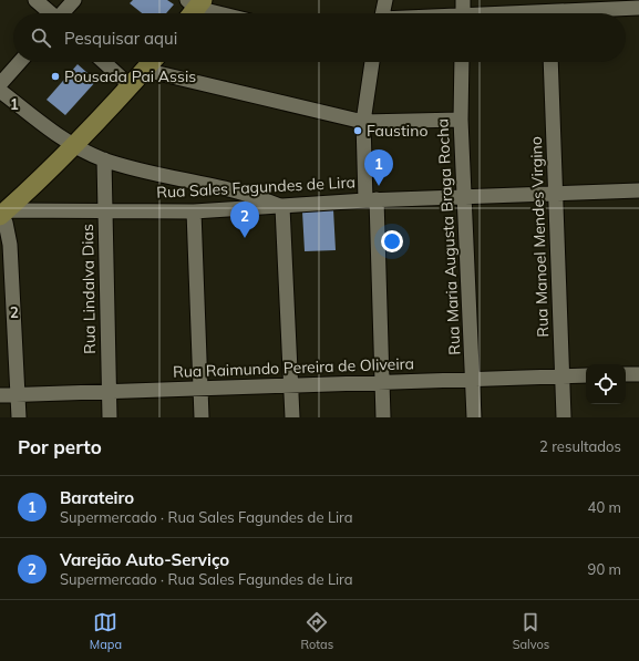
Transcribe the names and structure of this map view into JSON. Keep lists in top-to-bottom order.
{
  "streets": {
    "street": [
      "Rua Sales Fagundes de Lira",
      "Rua Maria Augusta Braga Rocha",
      "Rua Manoel Mendes Virgino",
      "Rua Lindalva Dias",
      "Rua Raimundo Pereira de Oliveira"
    ]
  },
  "crossings": [
    ["Rua Sales Fagundes de Lira", "Rua Maria Augusta Braga Rocha"],
    ["Rua Sales Fagundes de Lira", "Rua Manoel Mendes Virgino"],
    ["Rua Sales Fagundes de Lira", "Rua Lindalva Dias"],
    ["Rua Maria Augusta Braga Rocha", "Rua Raimundo Pereira de Oliveira"],
    ["Rua Manoel Mendes Virgino", "Rua Raimundo Pereira de Oliveira"],
    ["Rua Lindalva Dias", "Rua Raimundo Pereira de Oliveira"]
  ],
  "places": ["Pousada Pai Assis", "Faustino"],
  "page": {
    "search": "Pesquisar aqui",
    "pins": ["1", "2"],
    "heading": ["Por perto", "2 resultados"],
    "list": [
      {
        "mark": "1",
        "name": "Barateiro",
        "note": "Supermercado · Rua Sales Fagundes de Lira",
        "value": "40 m"
      },
      {
        "mark": "2",
        "name": "Varejão Auto-Serviço",
        "note": "Supermercado · Rua Sales Fagundes de Lira",
        "value": "90 m"
      }
    ],
    "nav": ["Mapa", "Rotas", "Salvos"]
  },
  "grid": {
    "rows": ["1", "2"]
  }
}
